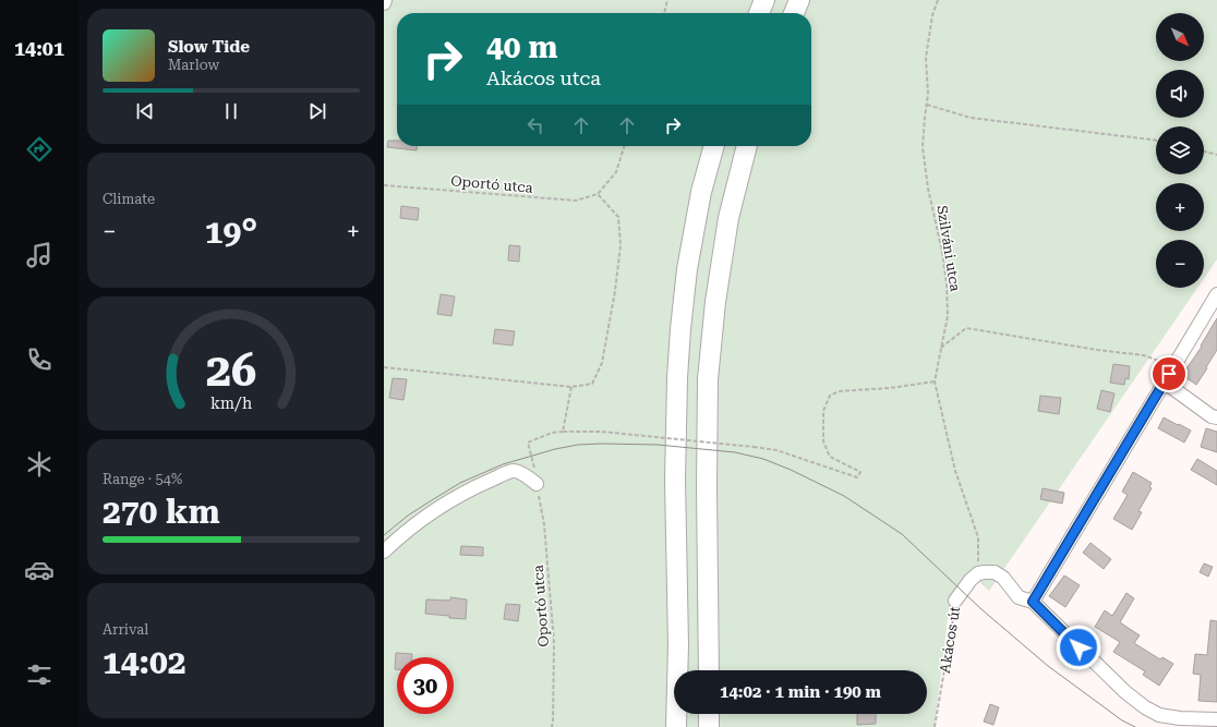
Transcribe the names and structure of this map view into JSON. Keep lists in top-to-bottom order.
{
  "streets": {
    "street": ["Akácos út"],
    "path": ["Oportó utca", "Szilváni utca"]
  },
  "crossings": [
    ["Szilváni utca", "Akácos út"]
  ],
  "north": "bottom right",
  "page": {
    "tabs": "14:01",
    "map_buttons": ["+", "−"],
    "turn": ["40 m", "Akácos utca"],
    "song": ["Slow Tide", "Marlow"],
    "tile": [
      "Climate",
      ["Range · 54%", "270 km"],
      ["Arrival", "14:02"]
    ],
    "heat": ["−", "19°", "+"],
    "limit": "30",
    "trip": "14:02 · 1 min · 190 m",
    "gauge": ["26", "km/h"]
  }
}
